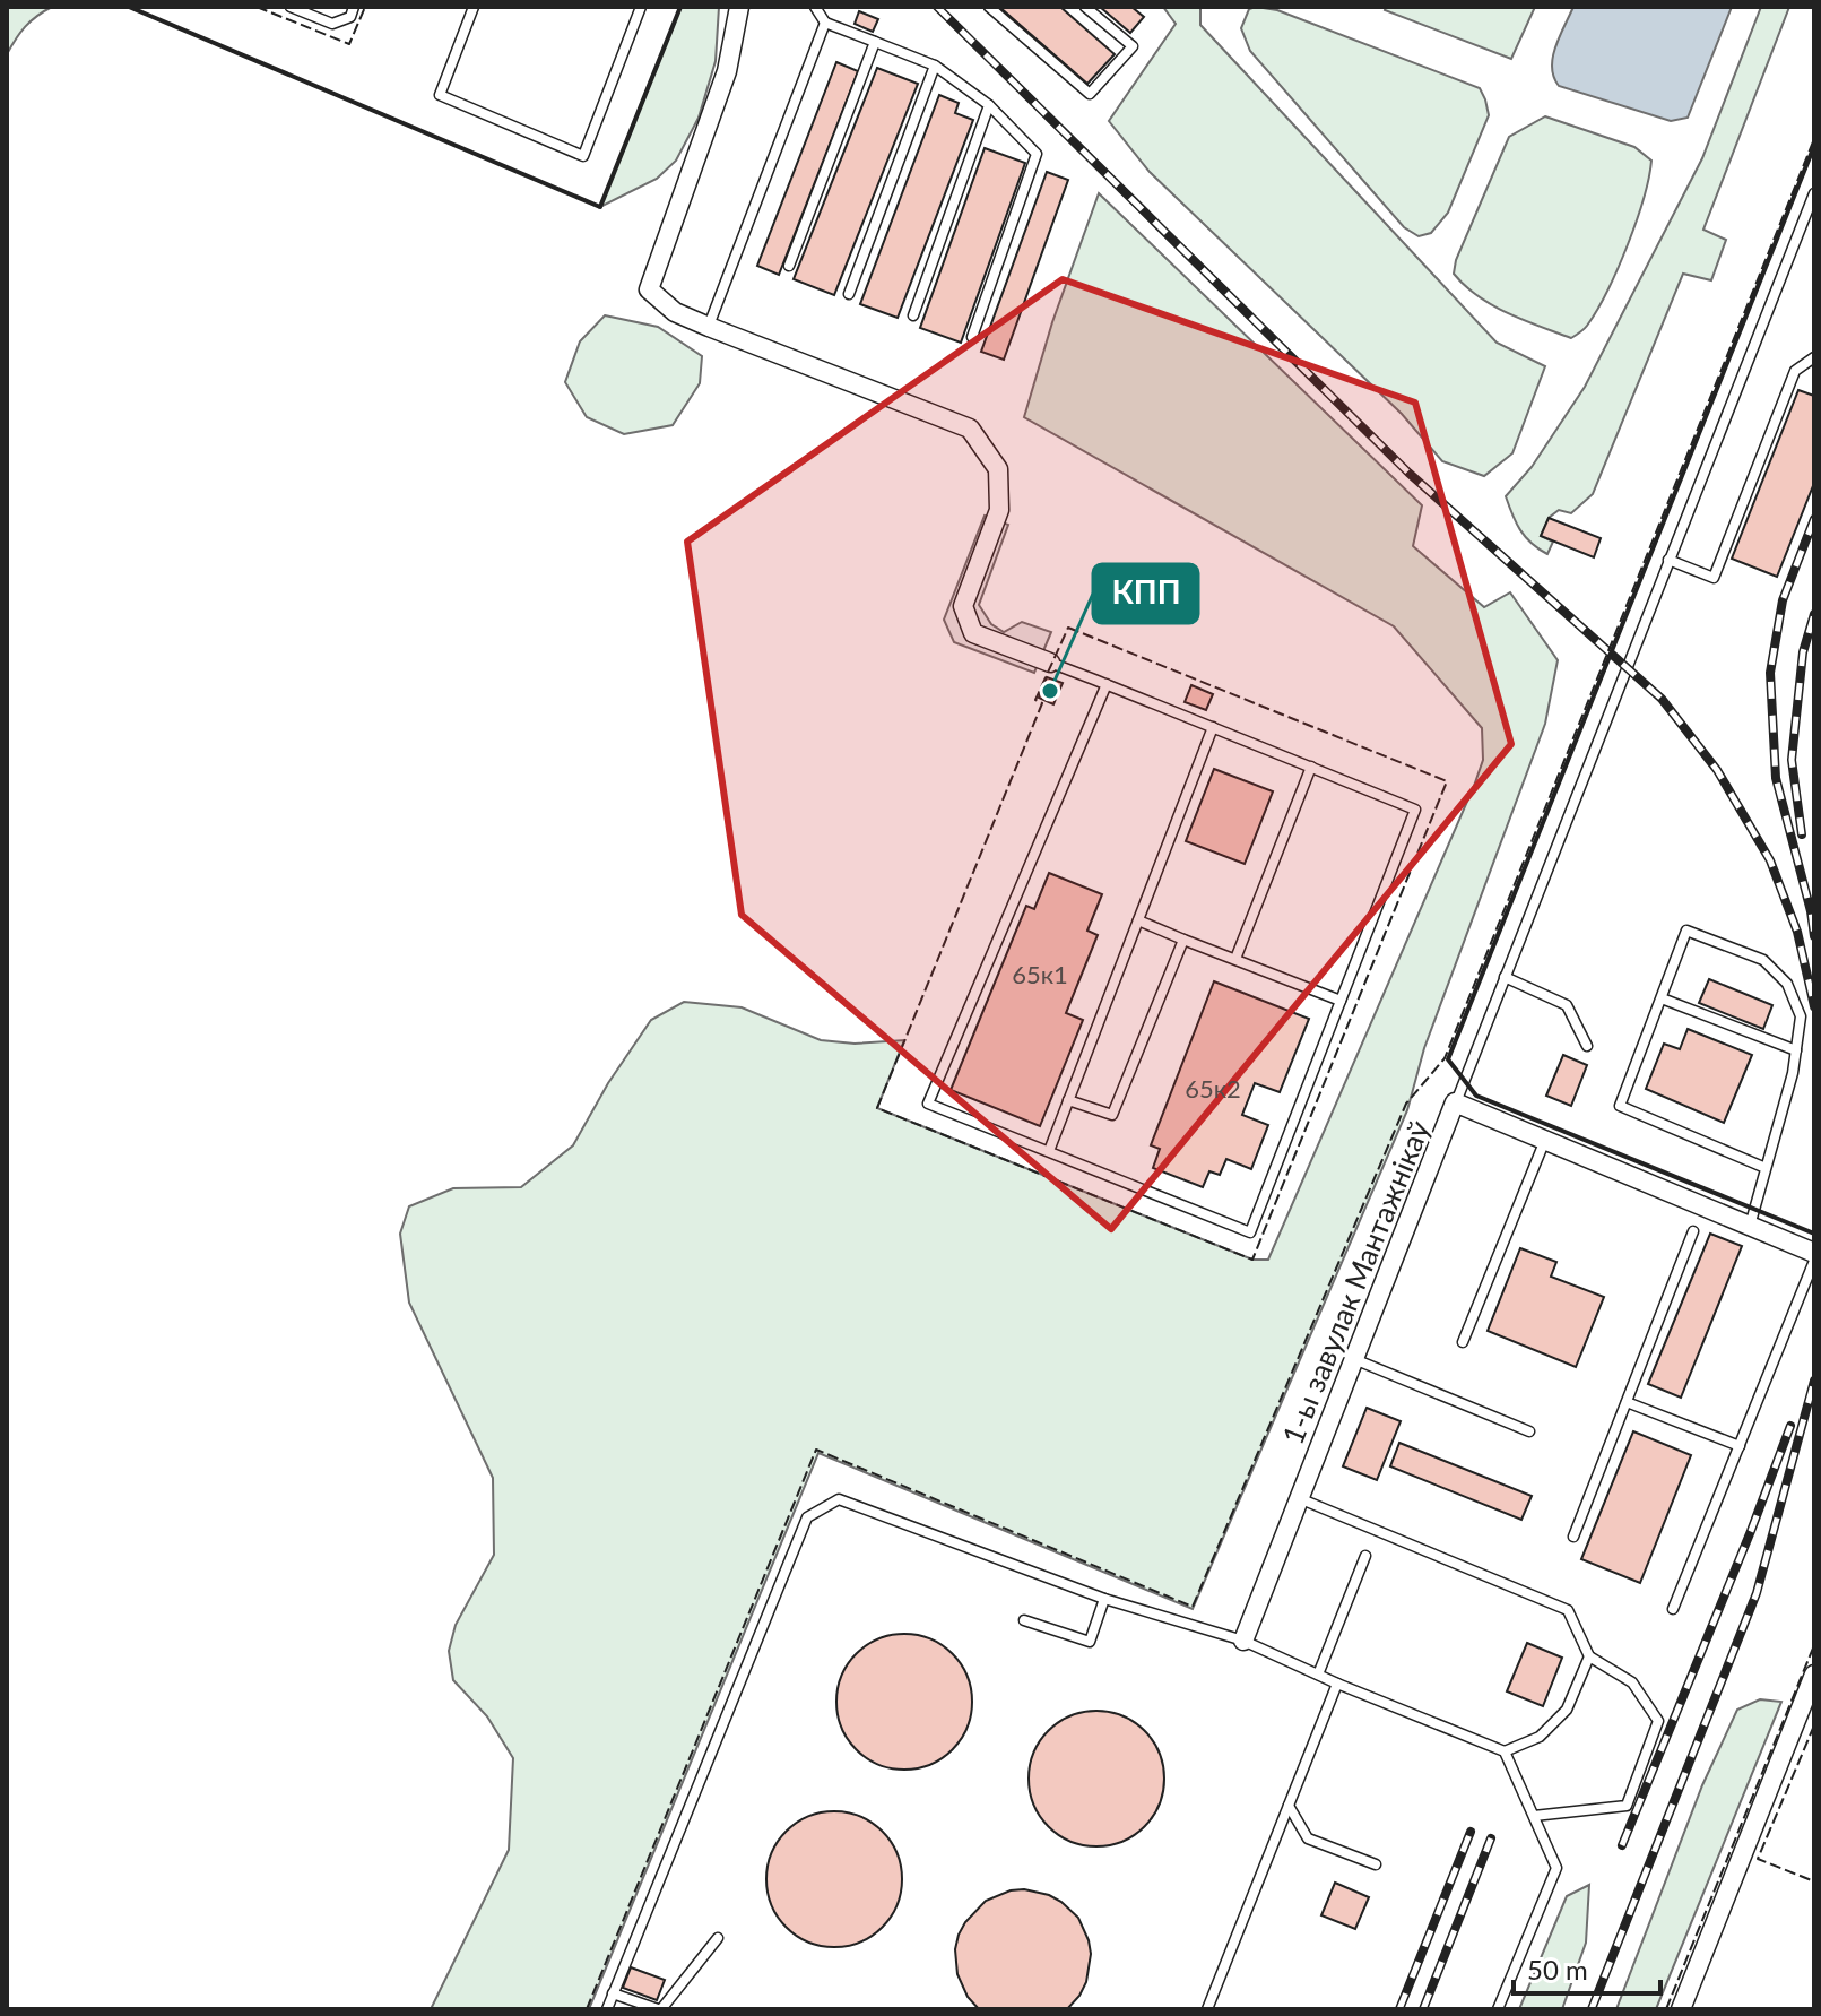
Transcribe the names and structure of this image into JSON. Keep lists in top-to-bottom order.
{
  "streets": {
    "street": ["1-ы завулак Мантажнікаў"]
  },
  "places": ["КПП"],
  "house_numbers": ["65к1", "65к2"],
  "scale_bar": "50 m"
}
